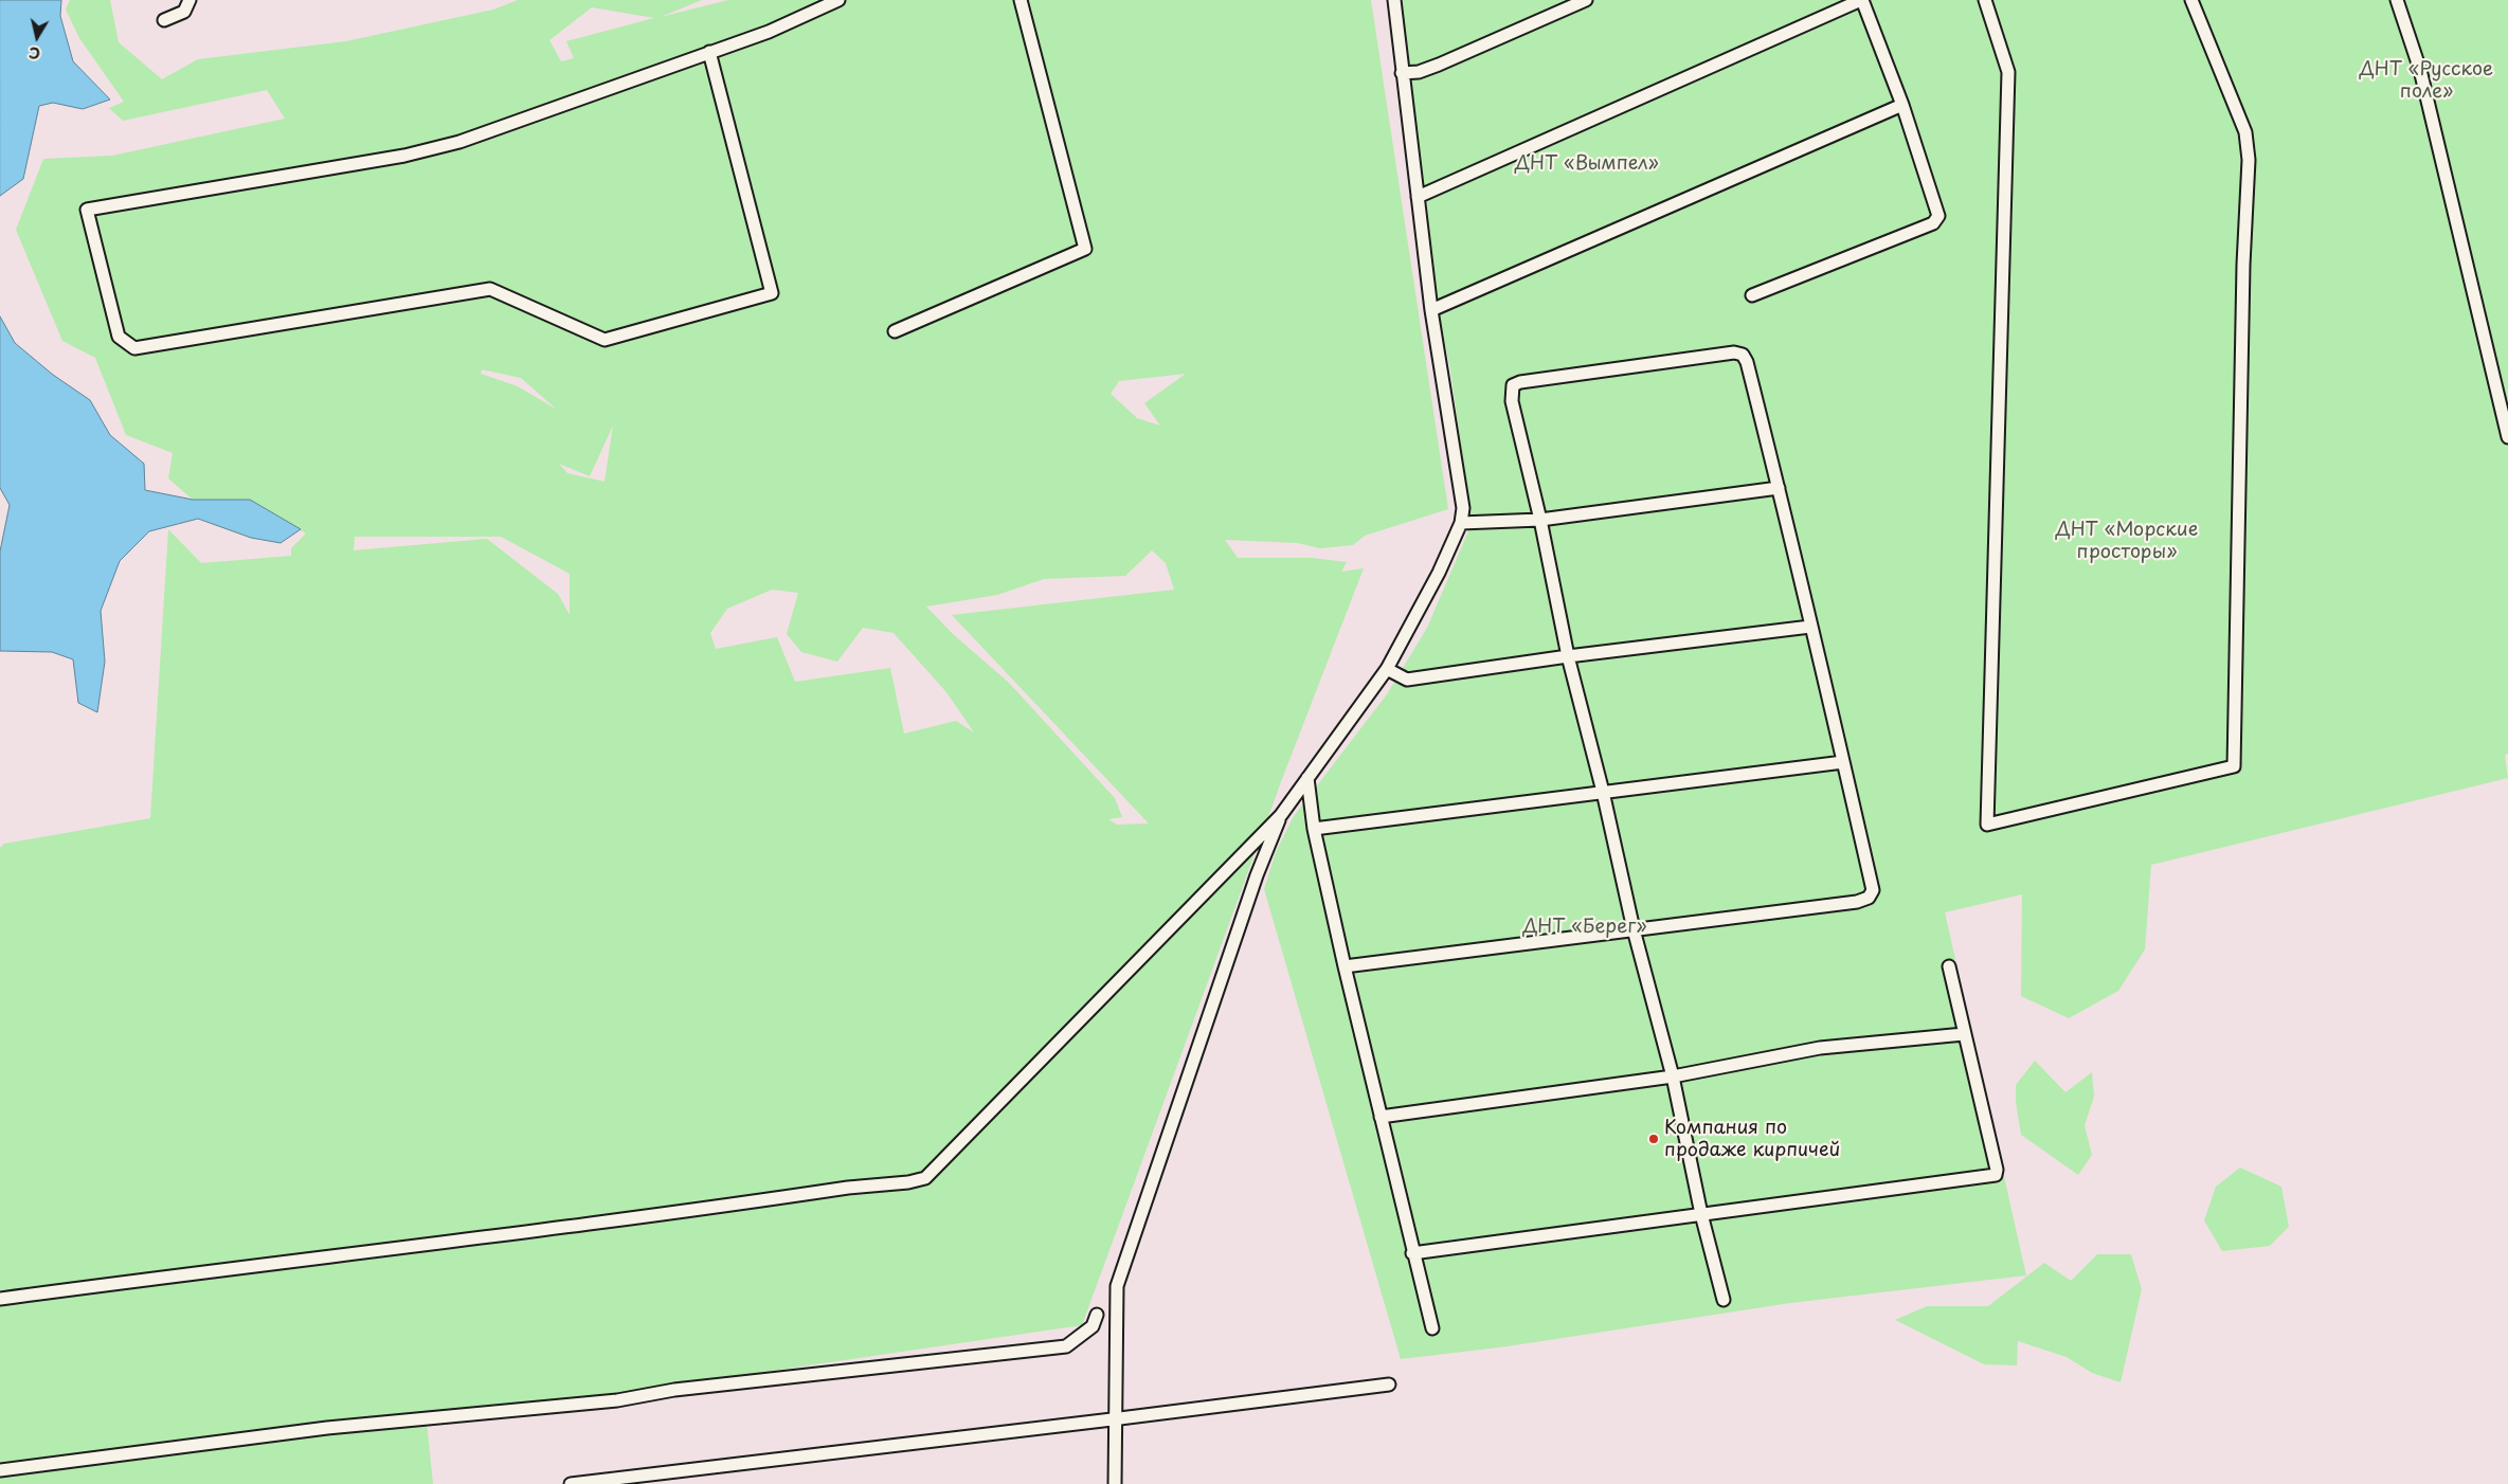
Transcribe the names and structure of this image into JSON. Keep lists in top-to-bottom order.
{
  "parks": [
    "ДНТ «Русское поле»",
    "ДНТ «Вымпел»",
    "ДНТ «Морские просторы»",
    "ДНТ «Берег»"
  ],
  "places": ["Компания по продаже кирпичей"],
  "north": "bottom"
}
